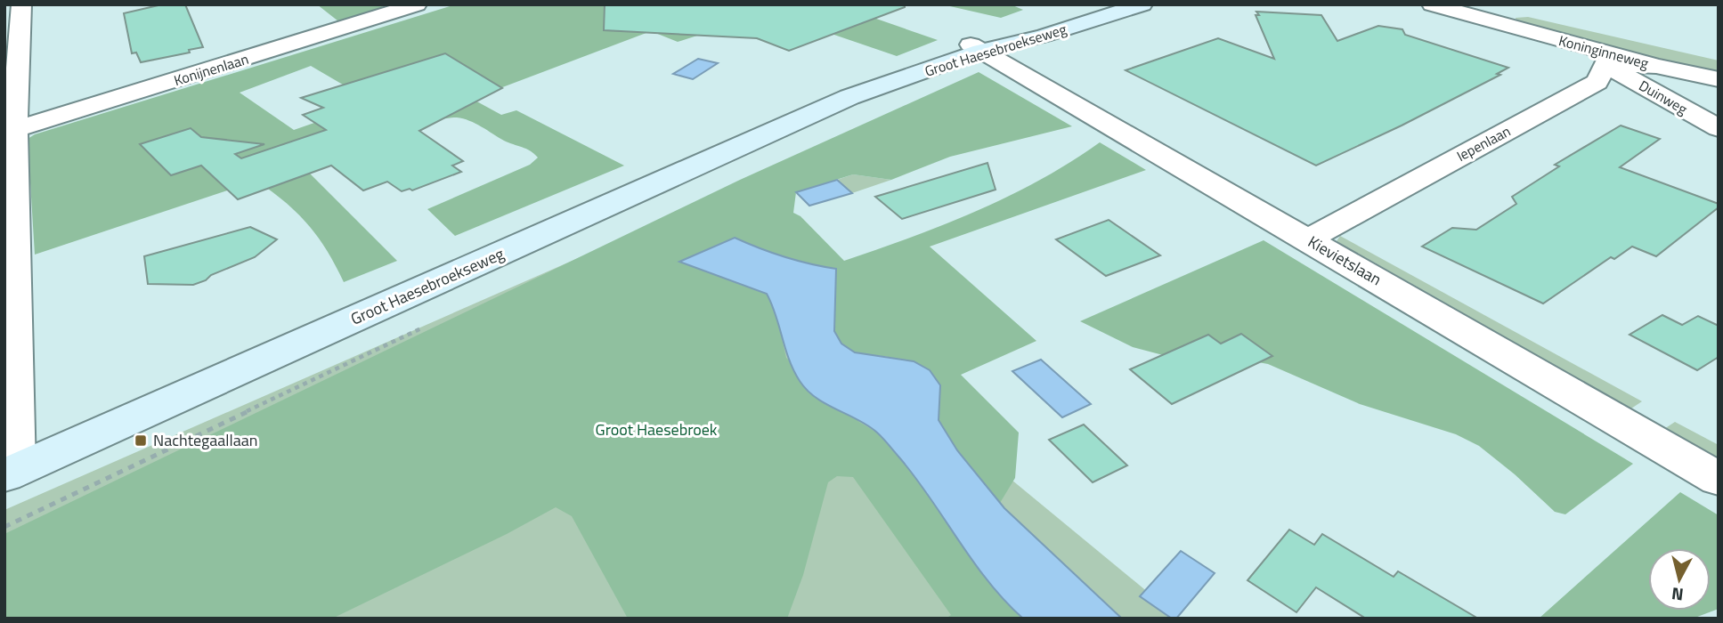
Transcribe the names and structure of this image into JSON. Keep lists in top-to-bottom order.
{
  "streets": {
    "street": [
      "Groot Haesebroekseweg",
      "Koninginneweg",
      "Konijnenlaan",
      "Duinweg",
      "Iepenlaan",
      "Kievietslaan"
    ]
  },
  "crossings": [
    ["Groot Haesebroekseweg", "Kievietslaan"],
    ["Koninginneweg", "Duinweg"],
    ["Duinweg", "Iepenlaan"],
    ["Iepenlaan", "Kievietslaan"]
  ],
  "parks": ["Groot Haesebroek"],
  "places": {
    "transit": ["Nachtegaallaan"]
  },
  "north": "bottom"
}
